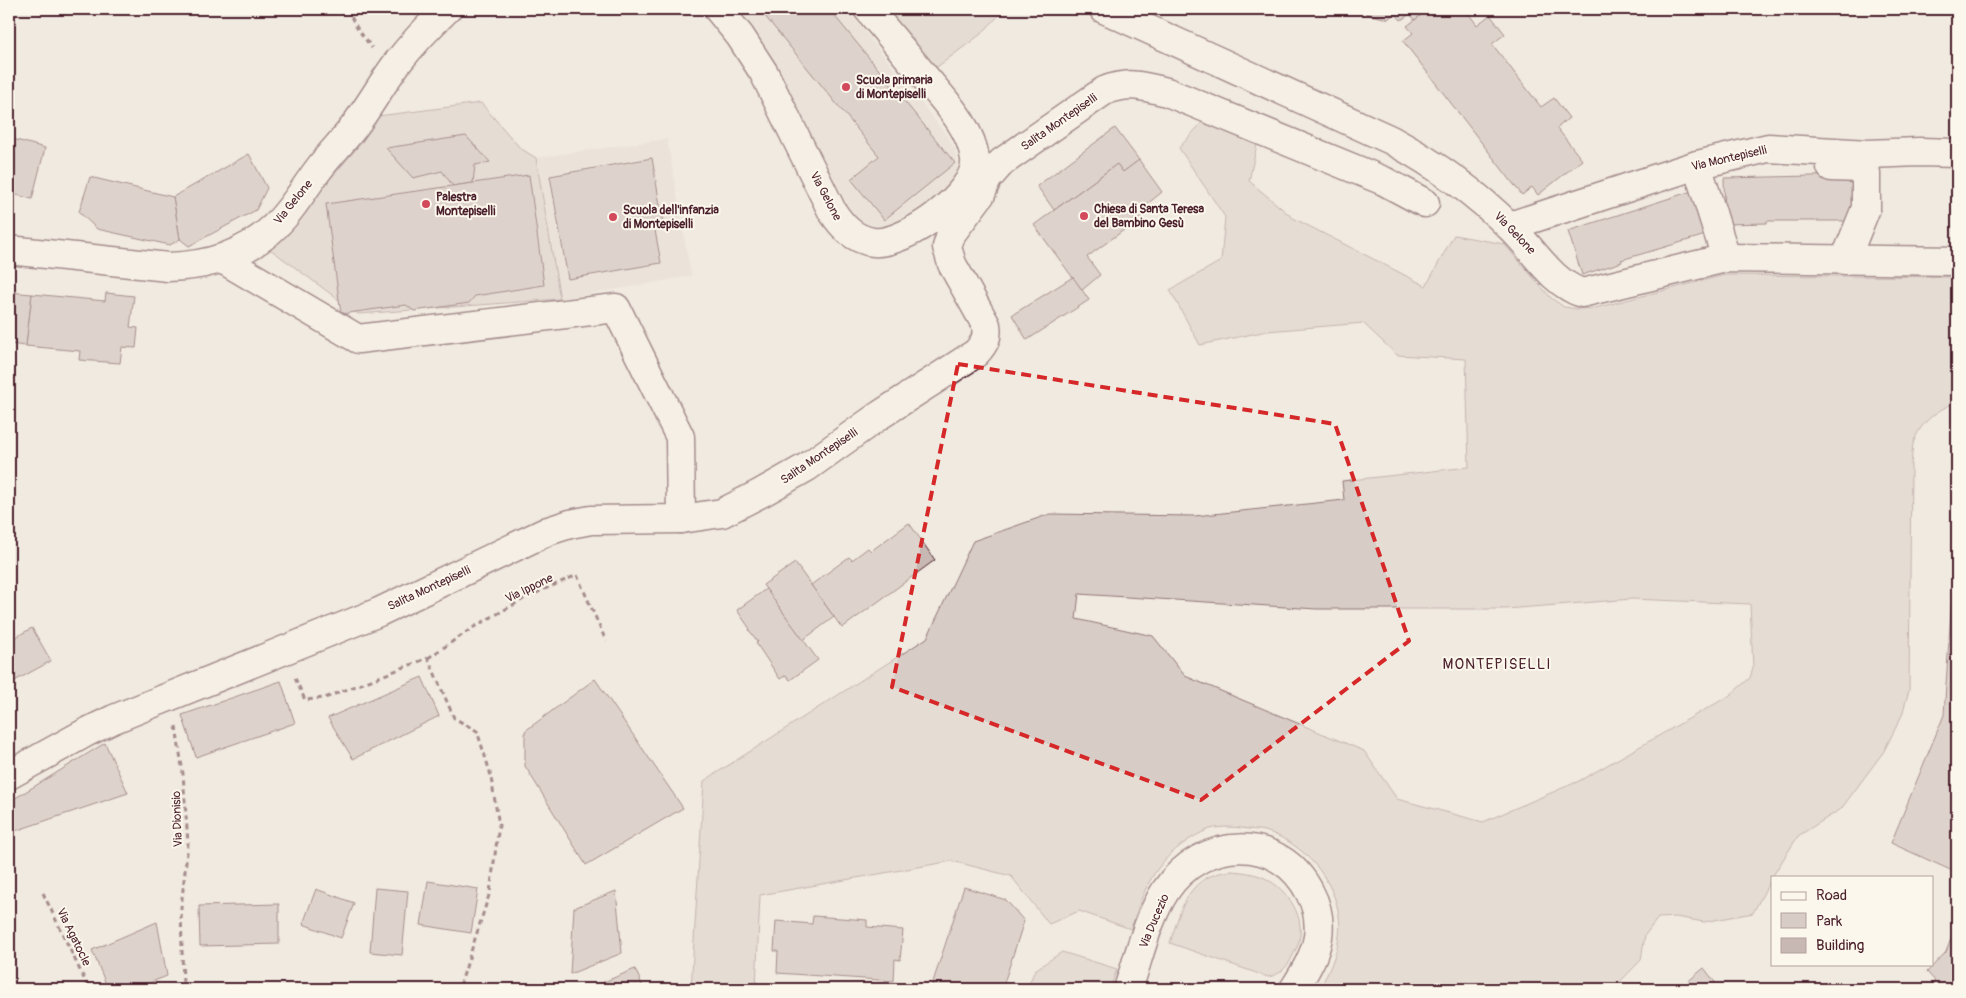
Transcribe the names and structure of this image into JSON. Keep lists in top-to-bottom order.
{
  "streets": {
    "street": [
      "Salita Montepiselli",
      "Via Montepiselli",
      "Via Gelone",
      "Via Ducezio"
    ],
    "path": ["Via Ippone", "Via Dionisio", "Via Agatocle"]
  },
  "crossings": [
    ["Salita Montepiselli", "Via Gelone"],
    ["Salita Montepiselli", "Via Dionisio"],
    ["Via Montepiselli", "Via Gelone"]
  ],
  "districts": ["MONTEPISELLI"],
  "places": [
    "Scuola primaria di Montepiselli",
    "Palestra Montepiselli",
    "Chiesa di Santa Teresa del Bambino Gesù",
    "Scuola dell'infanzia di Montepiselli"
  ],
  "legend": ["Road", "Park", "Building"]
}
